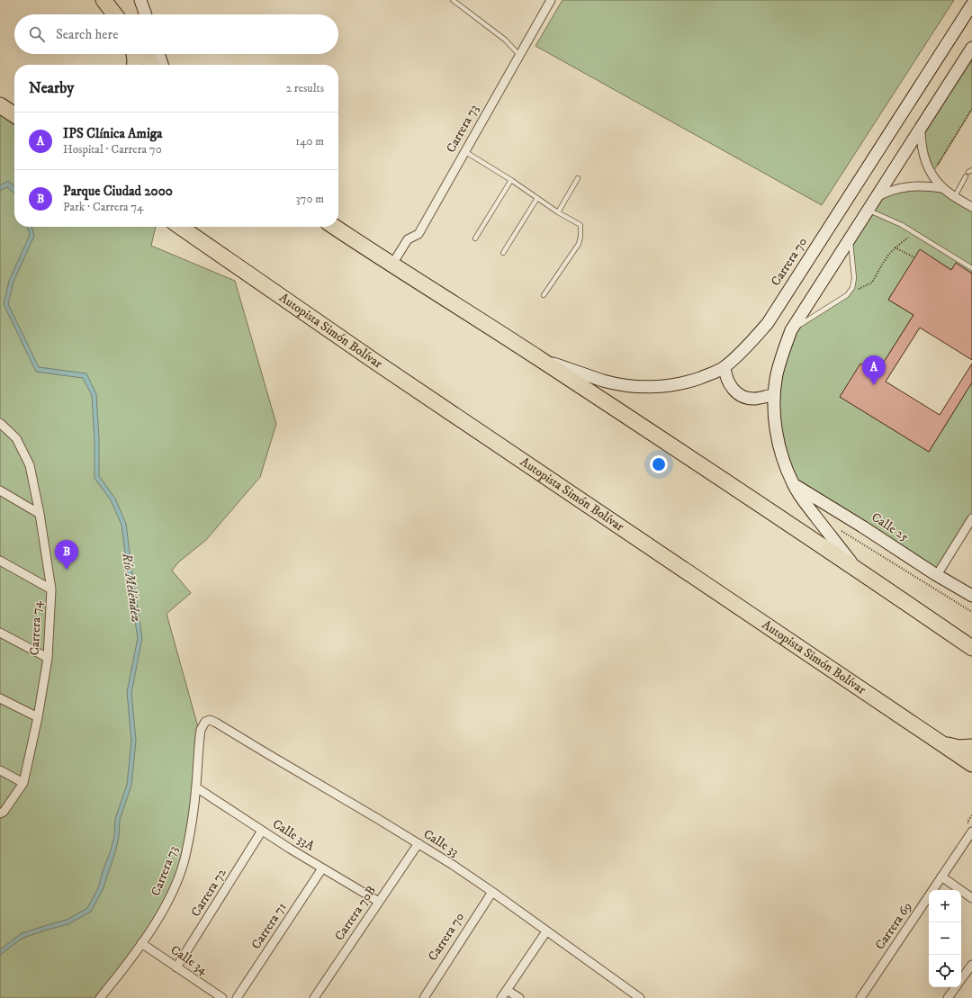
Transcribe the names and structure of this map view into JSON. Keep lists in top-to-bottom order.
{
  "streets": {
    "highway": ["Autopista Simón Bolívar"],
    "street": [
      "Carrera 73",
      "Carrera 70",
      "Calle 25",
      "Carrera 74",
      "Calle 33A",
      "Calle 33",
      "Carrera 72",
      "Carrera 70B",
      "Carrera 71",
      "Carrera 69",
      "Calle 34"
    ]
  },
  "crossings": [
    ["Carrera 73", "Calle 33A"],
    ["Carrera 73", "Calle 33"],
    ["Carrera 73", "Calle 34"],
    ["Carrera 70", "Calle 33"],
    ["Calle 33A", "Carrera 72"],
    ["Calle 33A", "Carrera 70B"],
    ["Calle 33A", "Carrera 71"],
    ["Calle 33", "Carrera 70B"],
    ["Carrera 72", "Calle 34"]
  ],
  "water": ["Río Meléndez"],
  "page": {
    "search": "Search here",
    "heading": ["Nearby", "2 results"],
    "list": [
      {
        "mark": "A",
        "name": "IPS Clínica Amiga",
        "note": "Hospital · Carrera 70",
        "value": "140 m"
      },
      {
        "mark": "B",
        "name": "Parque Ciudad 2000",
        "note": "Park · Carrera 74",
        "value": "370 m"
      }
    ],
    "pins": ["A", "B"],
    "map_buttons": ["+", "−"]
  }
}
